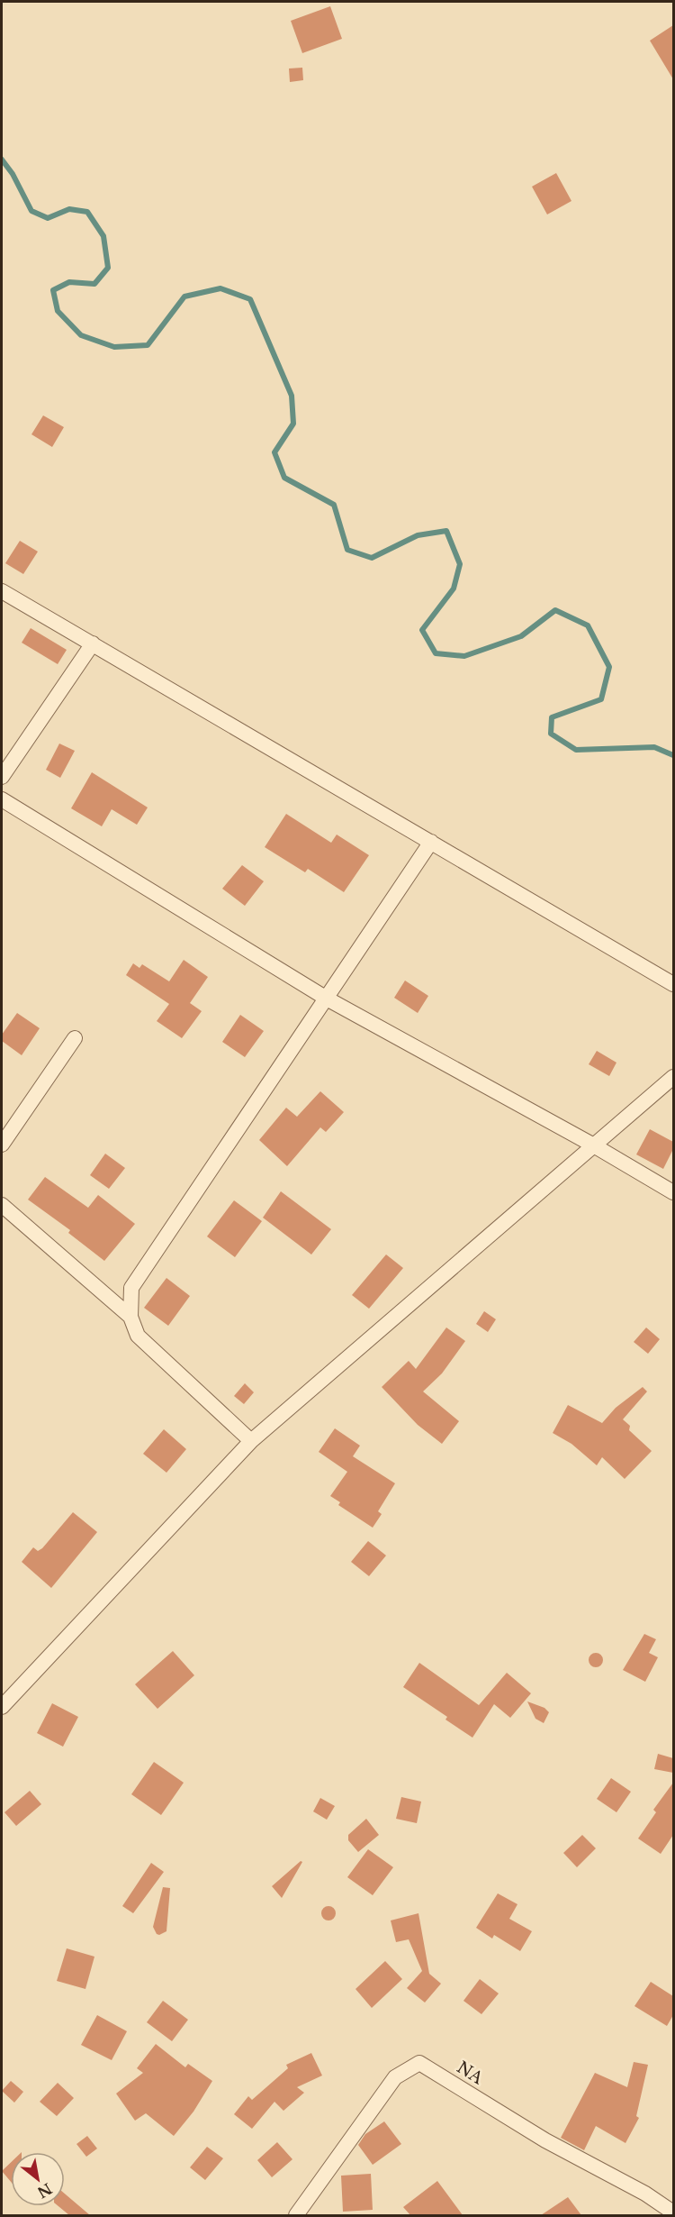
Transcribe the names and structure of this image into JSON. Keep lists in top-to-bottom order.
{
  "streets": {
    "street": ["NA"]
  },
  "north": "bottom right"
}
